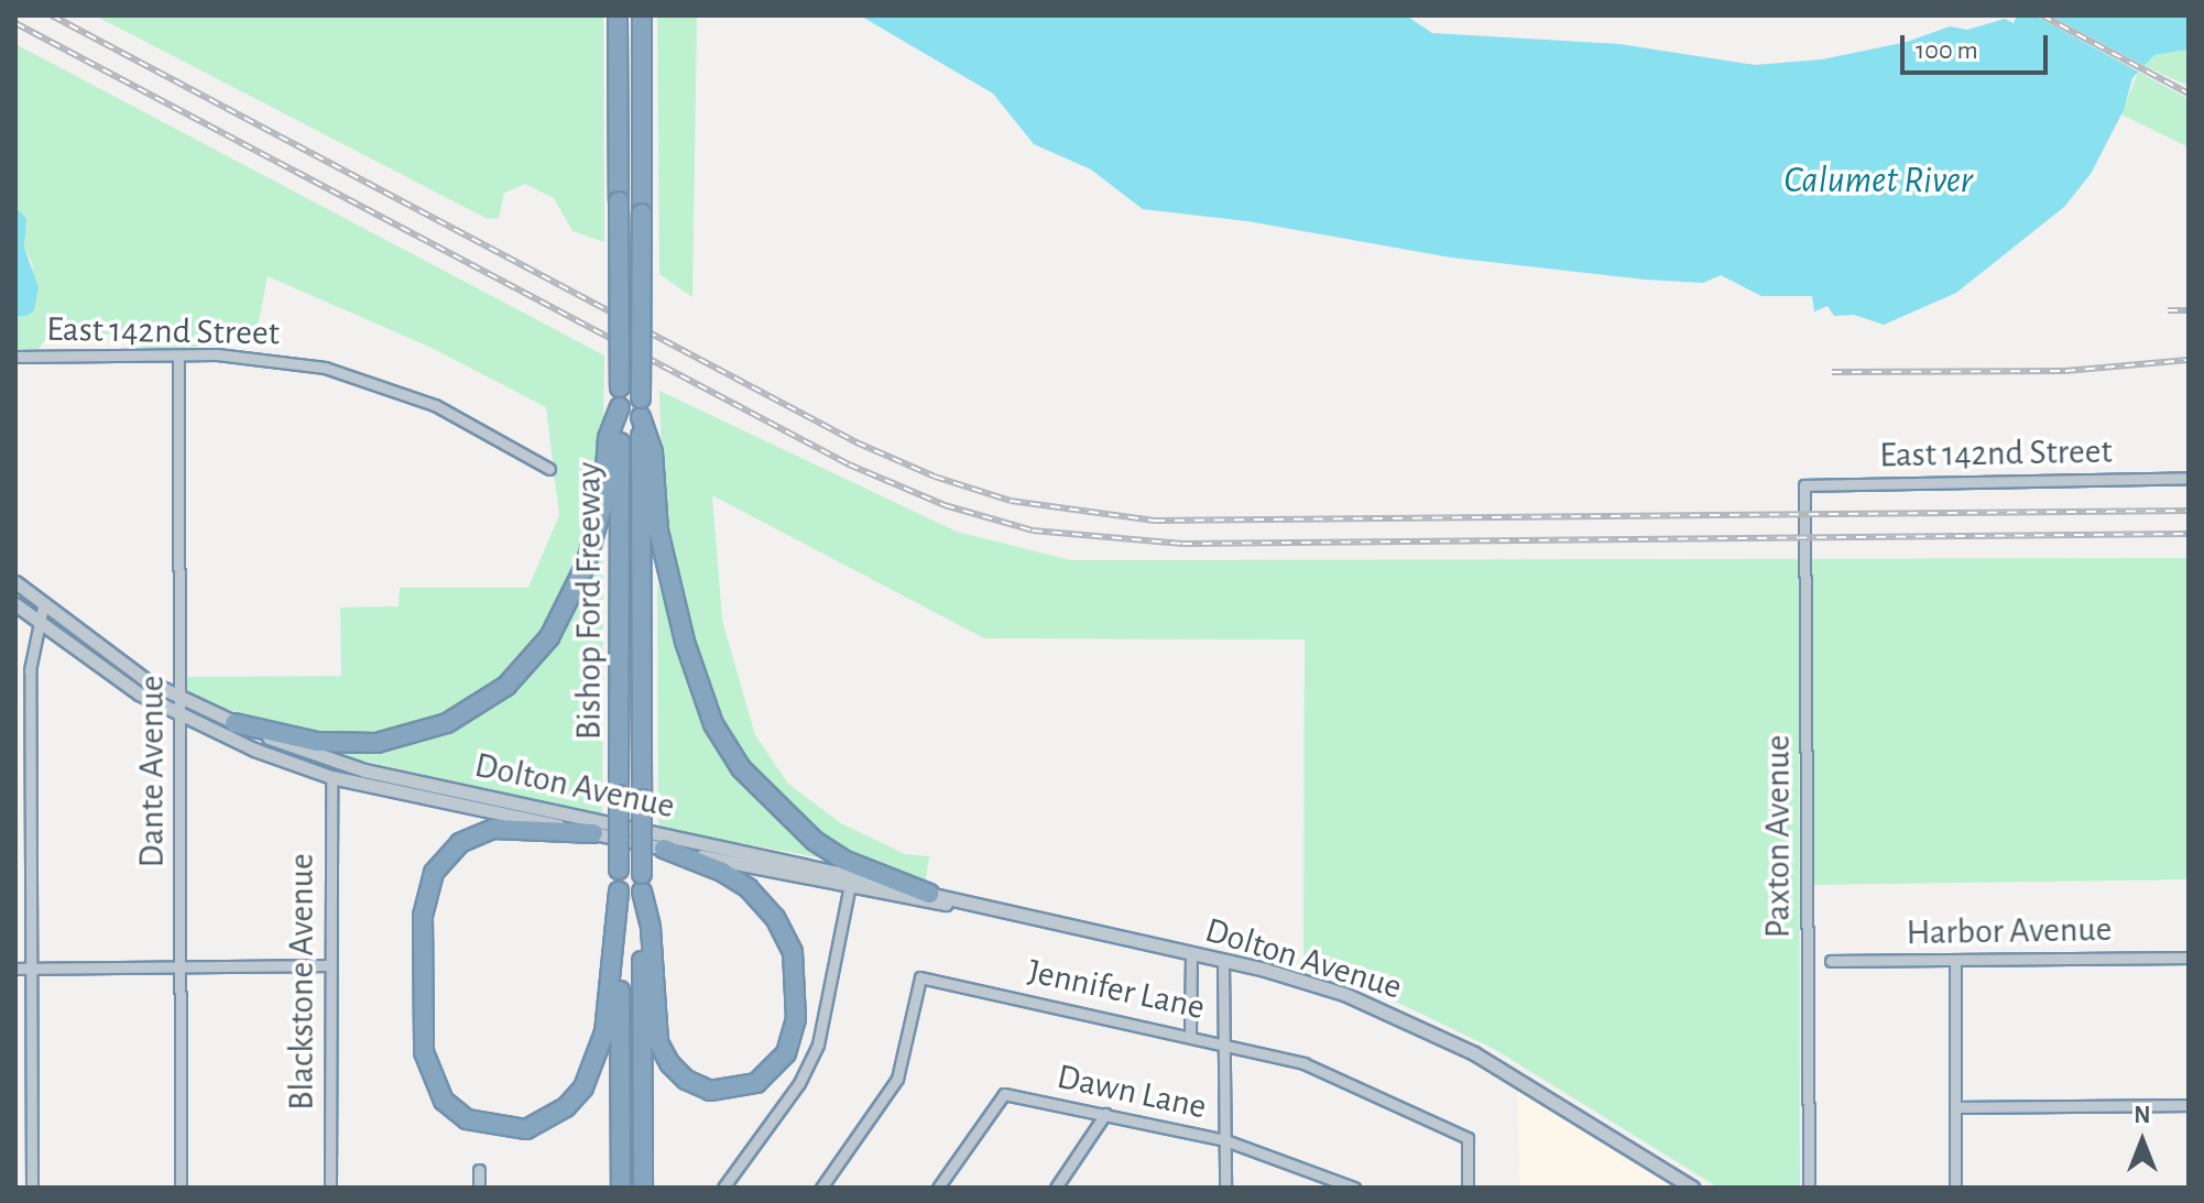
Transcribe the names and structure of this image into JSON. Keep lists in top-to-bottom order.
{
  "streets": {
    "highway": ["Bishop Ford Freeway"],
    "street": [
      "East 142nd Street",
      "Dante Avenue",
      "Dolton Avenue",
      "Paxton Avenue",
      "Harbor Avenue",
      "Blackstone Avenue",
      "Jennifer Lane",
      "Dawn Lane"
    ]
  },
  "crossings": [
    ["East 142nd Street", "Dante Avenue"],
    ["East 142nd Street", "Paxton Avenue"],
    ["Dante Avenue", "Dolton Avenue"],
    ["Dolton Avenue", "Blackstone Avenue"]
  ],
  "water": ["Calumet River"],
  "scale_bar": "100 m",
  "north": "top"
}
